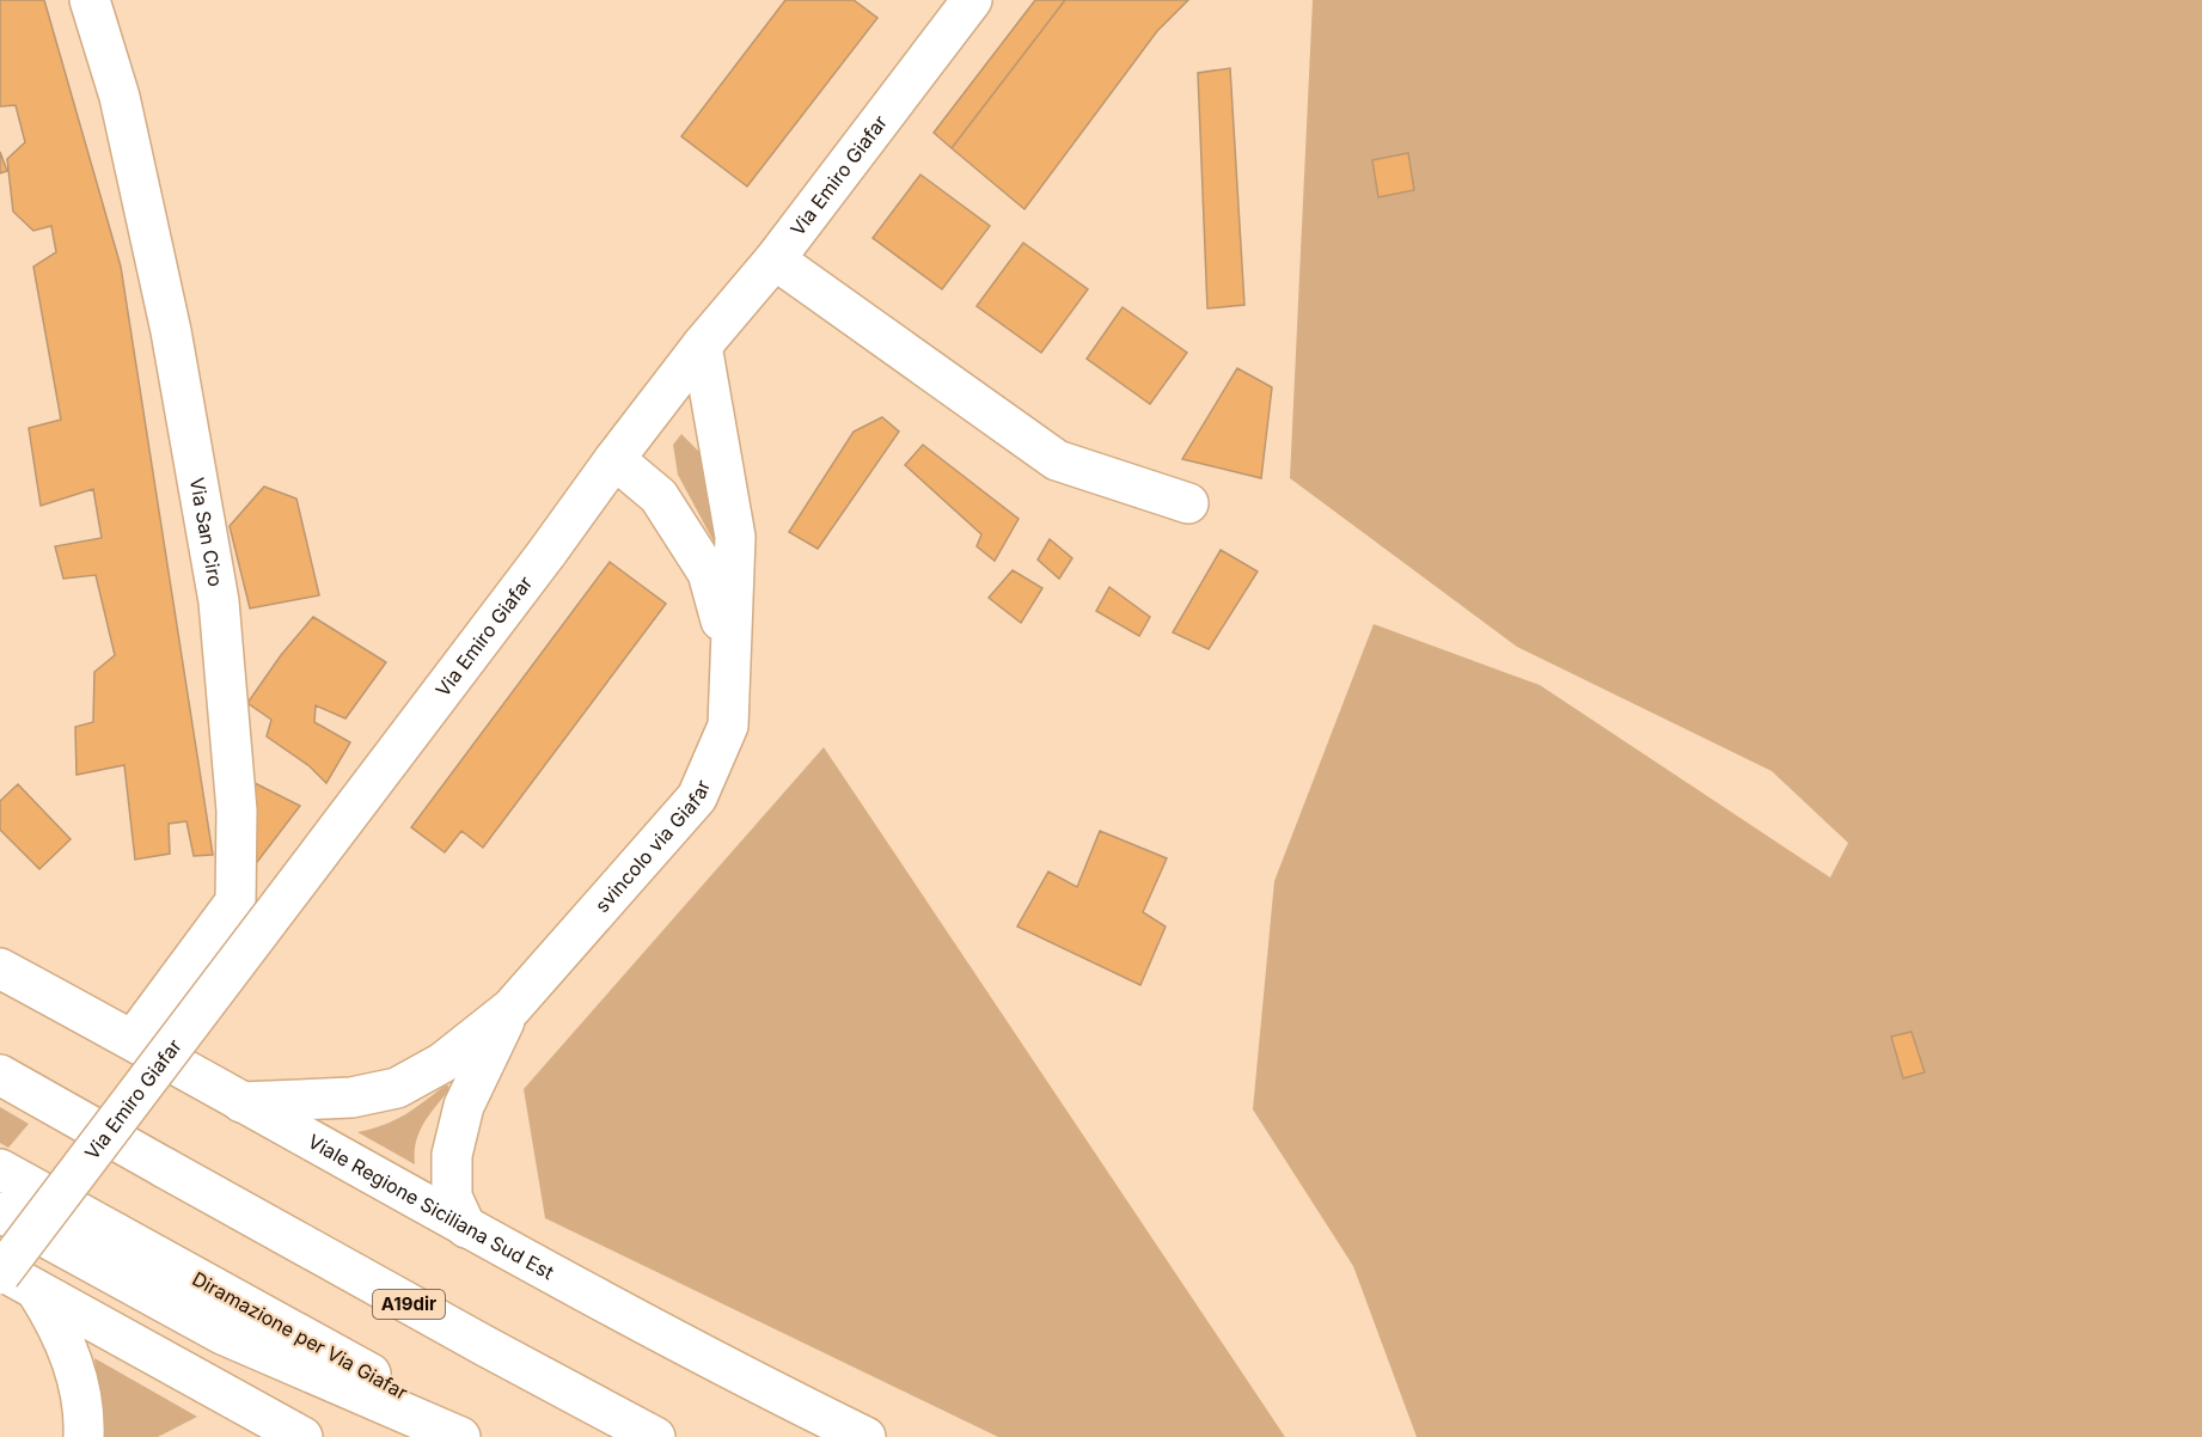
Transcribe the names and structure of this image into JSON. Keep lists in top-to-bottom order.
{
  "streets": {
    "main road": [
      "Via Emiro Giafar",
      "Via San Ciro",
      "svincolo via Giafar",
      "Viale Regione Siciliana Sud Est",
      "A19dir",
      "Diramazione per Via Giafar"
    ]
  },
  "crossings": [
    ["Via Emiro Giafar", "svincolo via Giafar"],
    ["Via San Ciro", "Viale Regione Siciliana Sud Est"],
    ["svincolo via Giafar", "Viale Regione Siciliana Sud Est"]
  ]
}
